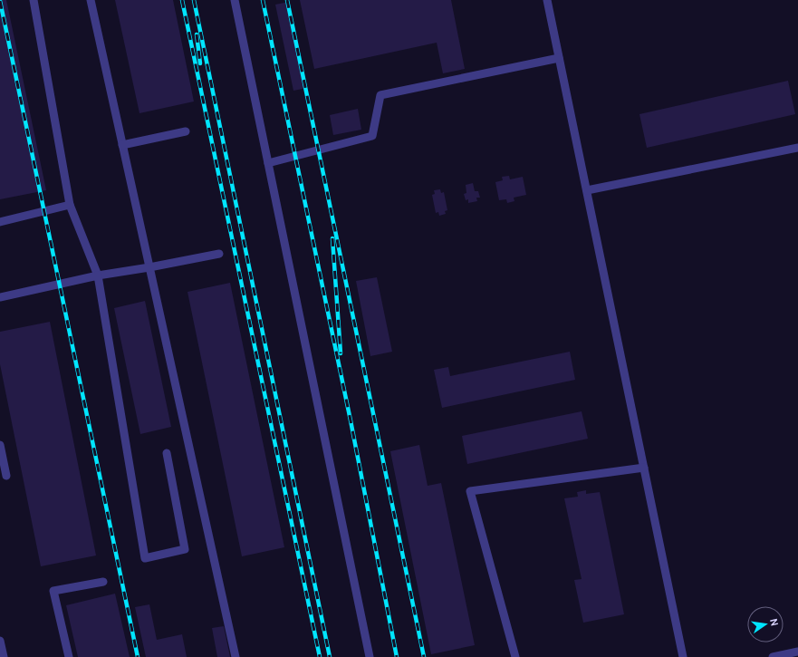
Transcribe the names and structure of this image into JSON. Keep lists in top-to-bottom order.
{
  "north": "right"
}
